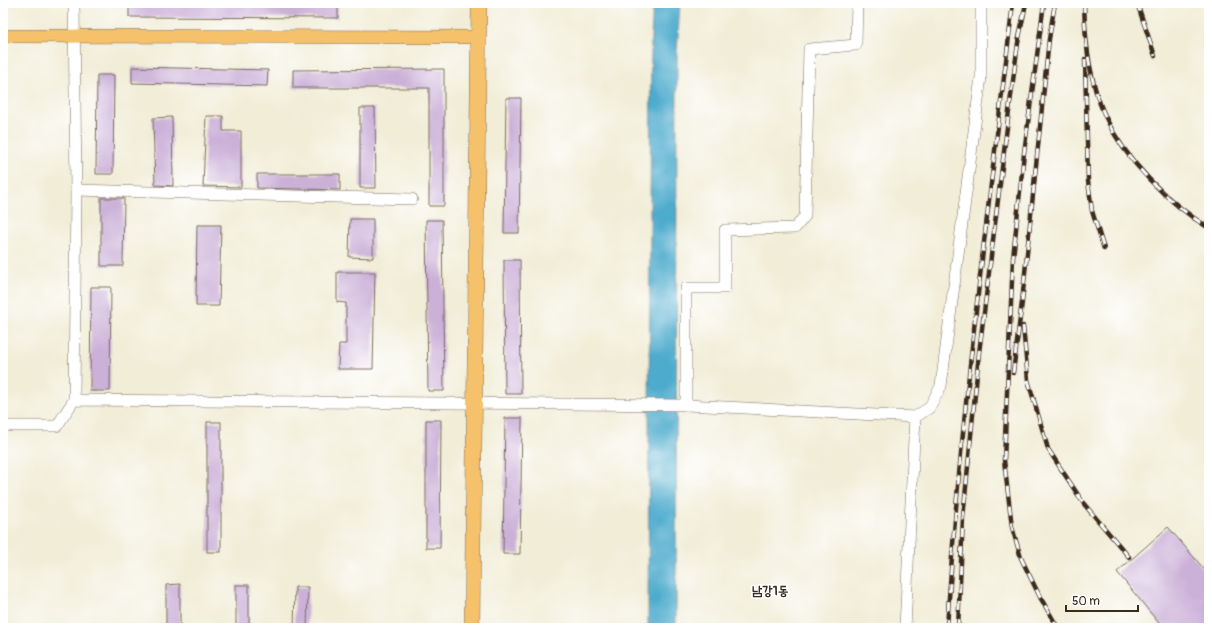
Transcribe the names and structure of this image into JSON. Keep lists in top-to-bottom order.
{
  "districts": ["남강1동"],
  "scale_bar": "50 m"
}
